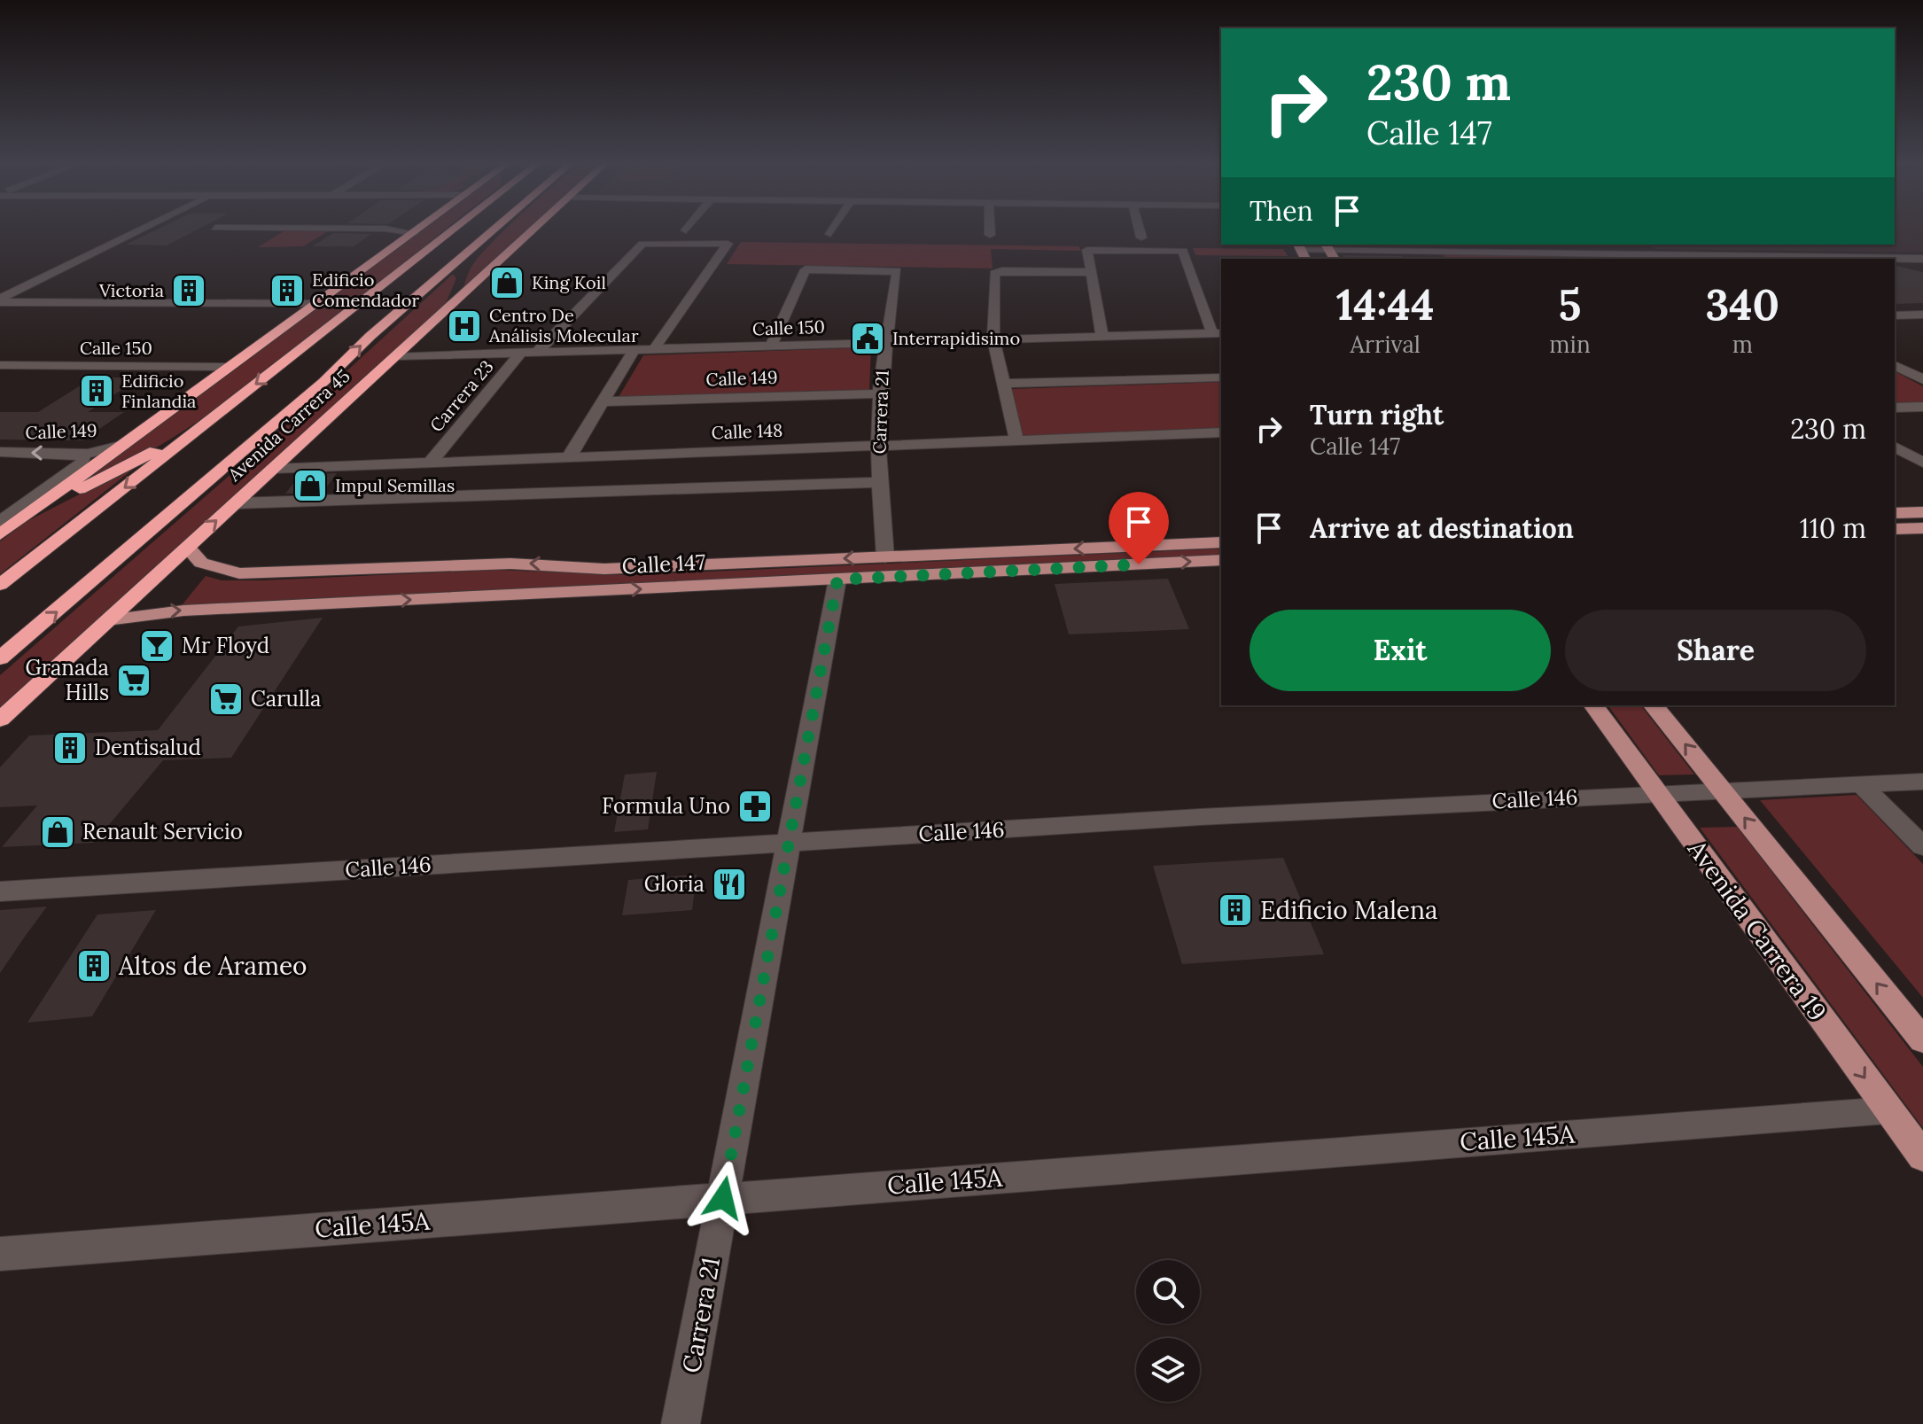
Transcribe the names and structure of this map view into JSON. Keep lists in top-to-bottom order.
{
  "streets": {
    "highway": ["Avenida Carrera 45"],
    "main road": ["Calle 147", "Avenida Carrera 19"],
    "street": [
      "Calle 150",
      "Calle 149",
      "Carrera 23",
      "Carrera 21",
      "Calle 148",
      "Calle 146",
      "Calle 145A"
    ]
  },
  "crossings": [
    ["Calle 150", "Carrera 23"],
    ["Calle 150", "Carrera 21"],
    ["Calle 150", "Avenida Carrera 45"],
    ["Calle 149", "Carrera 21"],
    ["Carrera 23", "Calle 148"],
    ["Carrera 21", "Calle 148"],
    ["Carrera 21", "Calle 147"],
    ["Carrera 21", "Calle 146"],
    ["Carrera 21", "Calle 145A"],
    ["Avenida Carrera 45", "Calle 148"],
    ["Avenida Carrera 45", "Calle 147"],
    ["Calle 146", "Avenida Carrera 19"],
    ["Avenida Carrera 19", "Calle 145A"]
  ],
  "places": {
    "shop": ["King Koil", "Impul Semillas", "Renault Servicio"],
    "building": [
      "Victoria",
      "Edificio Comendador",
      "Edificio Finlandia",
      "Dentisalud",
      "Edificio Malena",
      "Altos de Arameo"
    ],
    "hospital": ["Centro De Análisis Molecular"],
    "public building": ["Interrapidisimo"],
    "bar": ["Mr Floyd"],
    "supermarket": ["Granada Hills", "Carulla"],
    "pharmacy": ["Formula Uno"],
    "restaurant": ["Gloria"]
  },
  "page": {
    "turn": ["230 m", "Calle 147"],
    "then": "Then",
    "eta": [
      "14:44",
      "Arrival",
      "5",
      "min",
      "340",
      "m"
    ],
    "list": [
      {
        "name": "Turn right",
        "note": "Calle 147",
        "value": "230 m"
      },
      {
        "name": "Arrive at destination",
        "value": "110 m"
      }
    ],
    "buttons": ["Exit", "Share"]
  }
}
